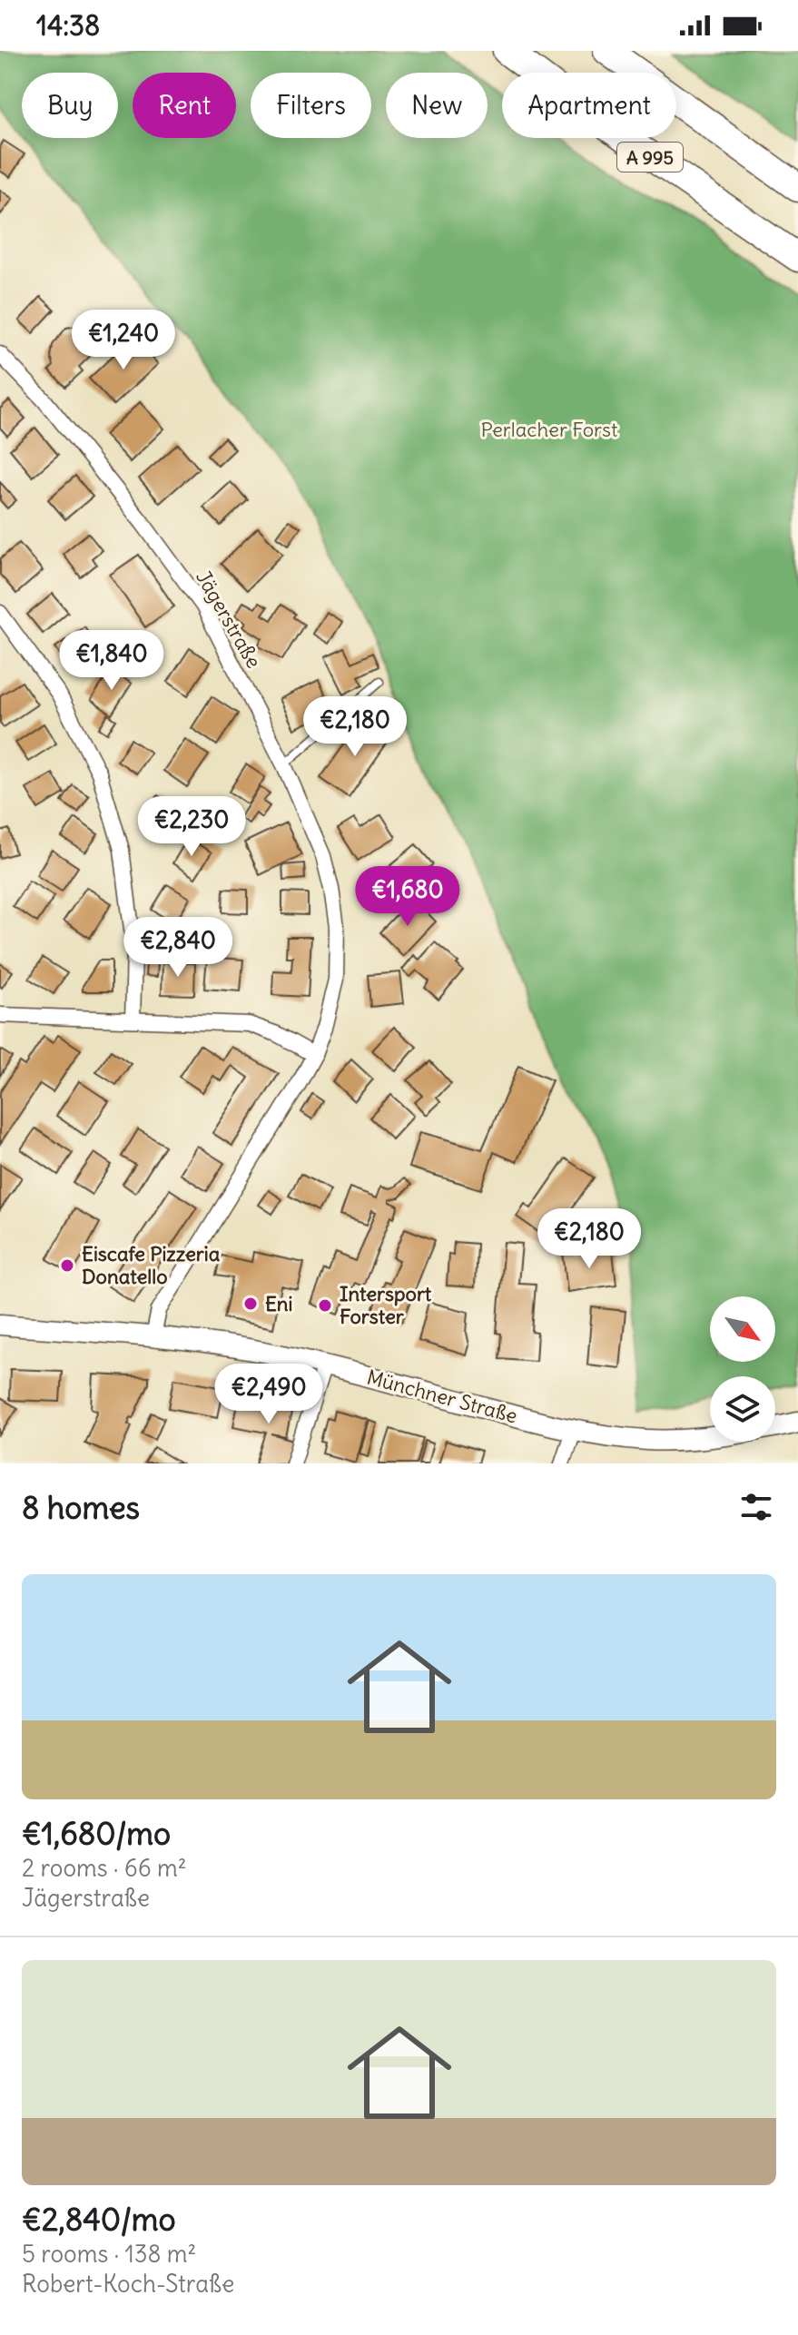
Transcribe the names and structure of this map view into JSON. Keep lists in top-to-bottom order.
{
  "streets": {
    "highway": ["A 995"],
    "main road": ["Münchner Straße"],
    "street": ["Jägerstraße"]
  },
  "crossings": [
    ["Jägerstraße", "Münchner Straße"]
  ],
  "parks": ["Perlacher Forst"],
  "places": ["Eiscafe Pizzeria Donatello", "Eni", "Intersport Forster"],
  "north": "bottom right",
  "page": {
    "status": "14:38",
    "chip": [
      "Buy",
      "Rent",
      "Filters",
      "New",
      "Apartment"
    ],
    "price": [
      "€1,240",
      "€1,840",
      "€2,180",
      "€2,230",
      "€1,680",
      "€2,840",
      "€2,180",
      "€2,490"
    ],
    "heading": "8 homes",
    "list": [
      {
        "name": "€1,680/mo",
        "note": "2 rooms · 66 m² · Jägerstraße"
      },
      {
        "name": "€2,840/mo",
        "note": "5 rooms · 138 m² · Robert-Koch-Straße"
      }
    ]
  }
}
